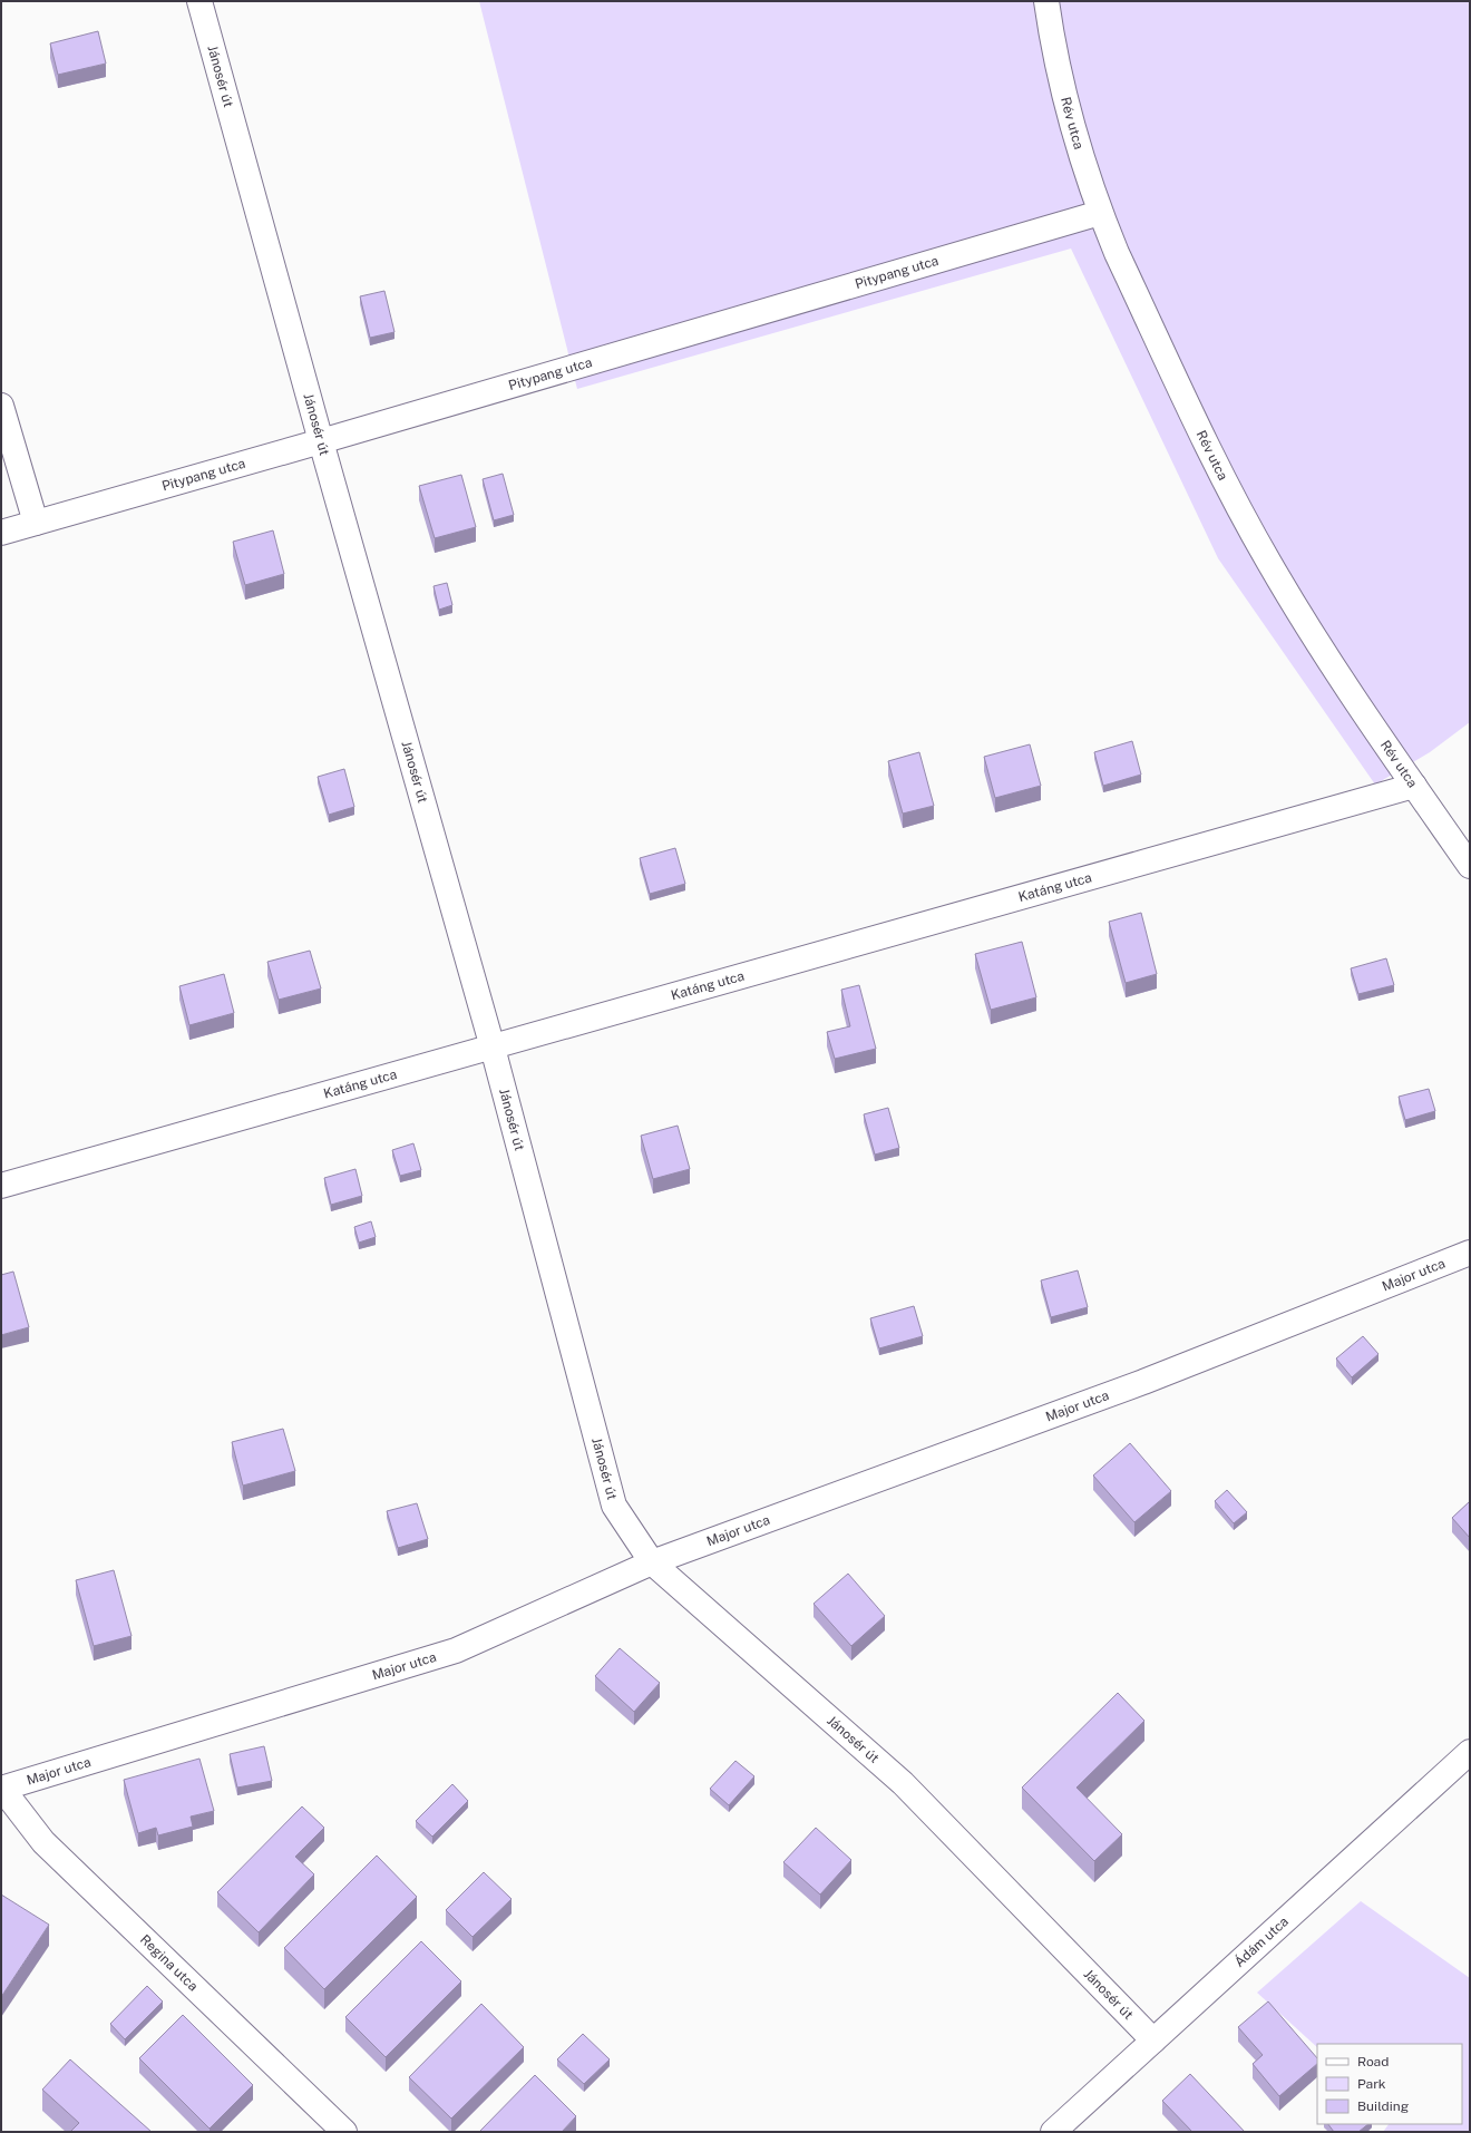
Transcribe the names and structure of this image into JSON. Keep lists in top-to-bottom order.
{
  "streets": {
    "street": [
      "Jánosér út",
      "Rév utca",
      "Pitypang utca",
      "Katáng utca",
      "Major utca",
      "Ádám utca",
      "Regina utca"
    ]
  },
  "crossings": [
    ["Jánosér út", "Pitypang utca"],
    ["Jánosér út", "Katáng utca"],
    ["Jánosér út", "Major utca"],
    ["Jánosér út", "Ádám utca"],
    ["Rév utca", "Pitypang utca"],
    ["Rév utca", "Katáng utca"],
    ["Major utca", "Regina utca"]
  ],
  "legend": ["Road", "Park", "Building"]
}
